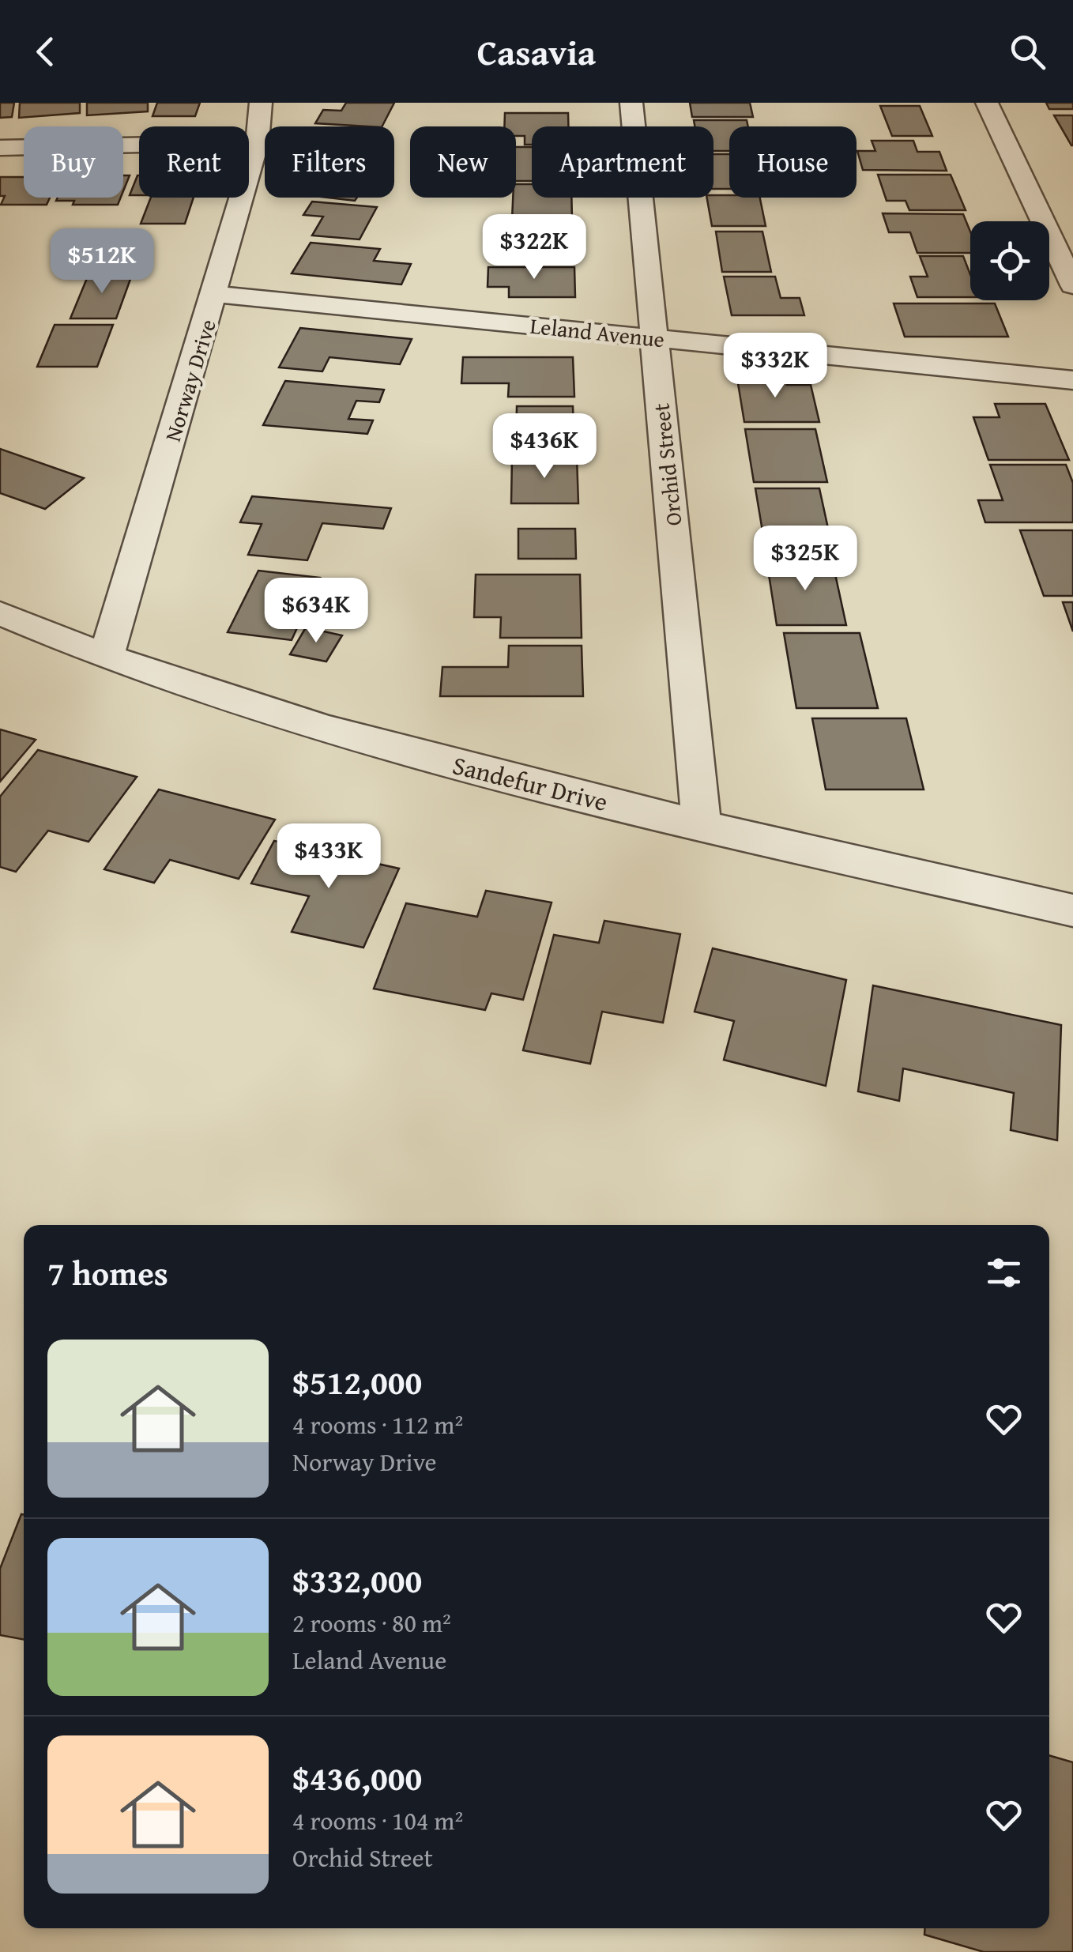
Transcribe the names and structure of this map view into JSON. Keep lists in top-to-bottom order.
{
  "streets": {
    "street": [
      "Leland Avenue",
      "Norway Drive",
      "Orchid Street",
      "Sandefur Drive"
    ]
  },
  "crossings": [
    ["Leland Avenue", "Norway Drive"],
    ["Leland Avenue", "Orchid Street"],
    ["Norway Drive", "Sandefur Drive"],
    ["Orchid Street", "Sandefur Drive"]
  ],
  "page": {
    "header": "Casavia",
    "chip": [
      "Buy",
      "Rent",
      "Filters",
      "New",
      "Apartment",
      "House"
    ],
    "price": [
      "$322K",
      "$512K",
      "$332K",
      "$436K",
      "$325K",
      "$634K",
      "$433K"
    ],
    "heading": "7 homes",
    "list": [
      {
        "name": "$512,000",
        "note": "4 rooms · 112 m² · Norway Drive"
      },
      {
        "name": "$332,000",
        "note": "2 rooms · 80 m² · Leland Avenue"
      },
      {
        "name": "$436,000",
        "note": "4 rooms · 104 m² · Orchid Street"
      }
    ]
  }
}
